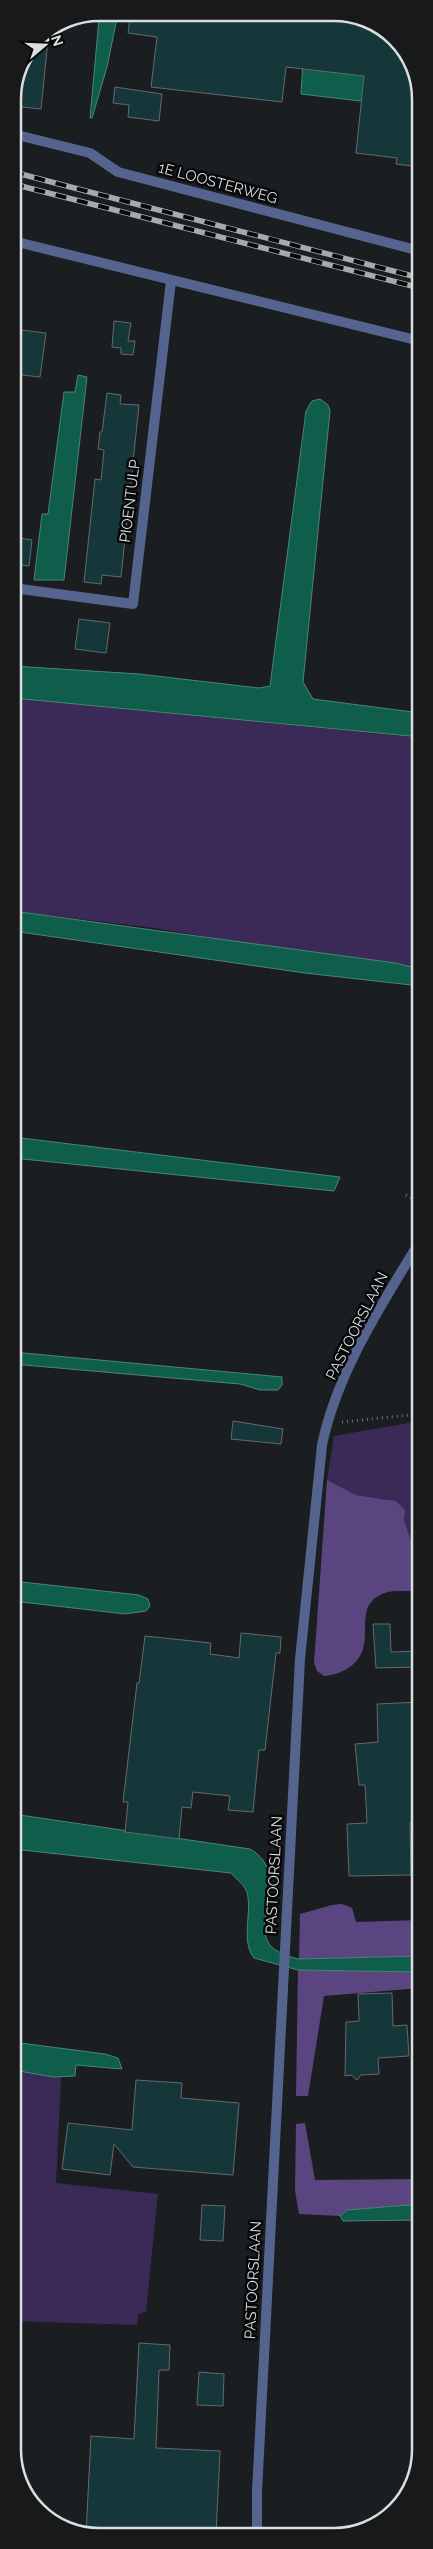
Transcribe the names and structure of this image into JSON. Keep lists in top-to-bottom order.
{
  "streets": {
    "street": ["1E LOOSTERWEG", "PIOENTULP", "PASTOORSLAAN"]
  },
  "north": "right"
}
